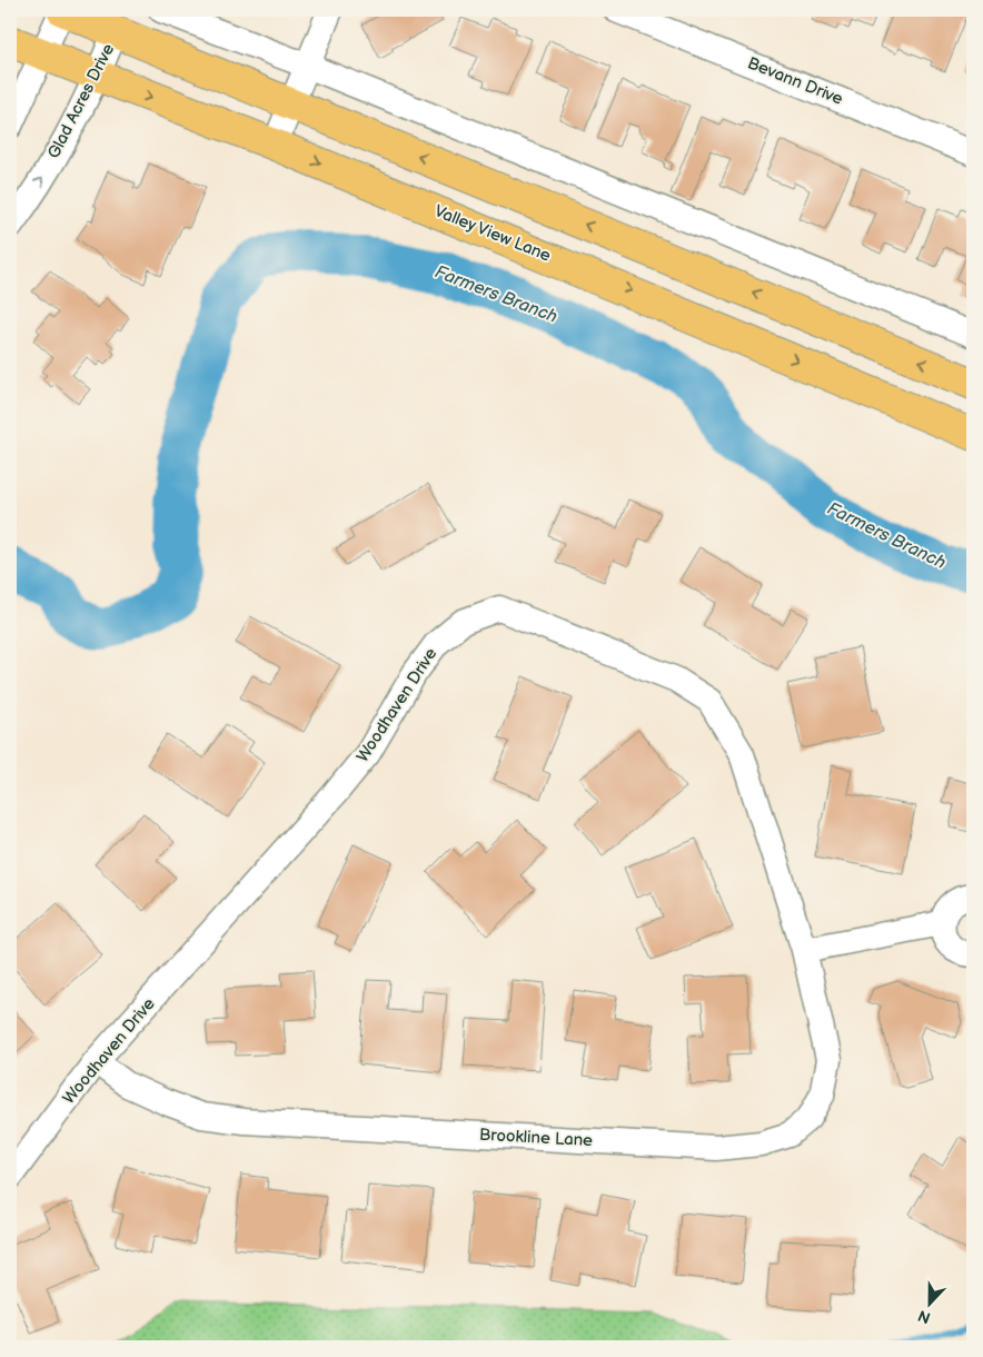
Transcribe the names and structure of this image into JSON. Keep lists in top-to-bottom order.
{
  "streets": {
    "main road": ["Valley View Lane"],
    "street": [
      "Bevann Drive",
      "Glad Acres Drive",
      "Woodhaven Drive",
      "Brookline Lane"
    ]
  },
  "crossings": [
    ["Glad Acres Drive", "Valley View Lane"],
    ["Woodhaven Drive", "Brookline Lane"]
  ],
  "water": ["Farmers Branch"],
  "north": "bottom"
}
